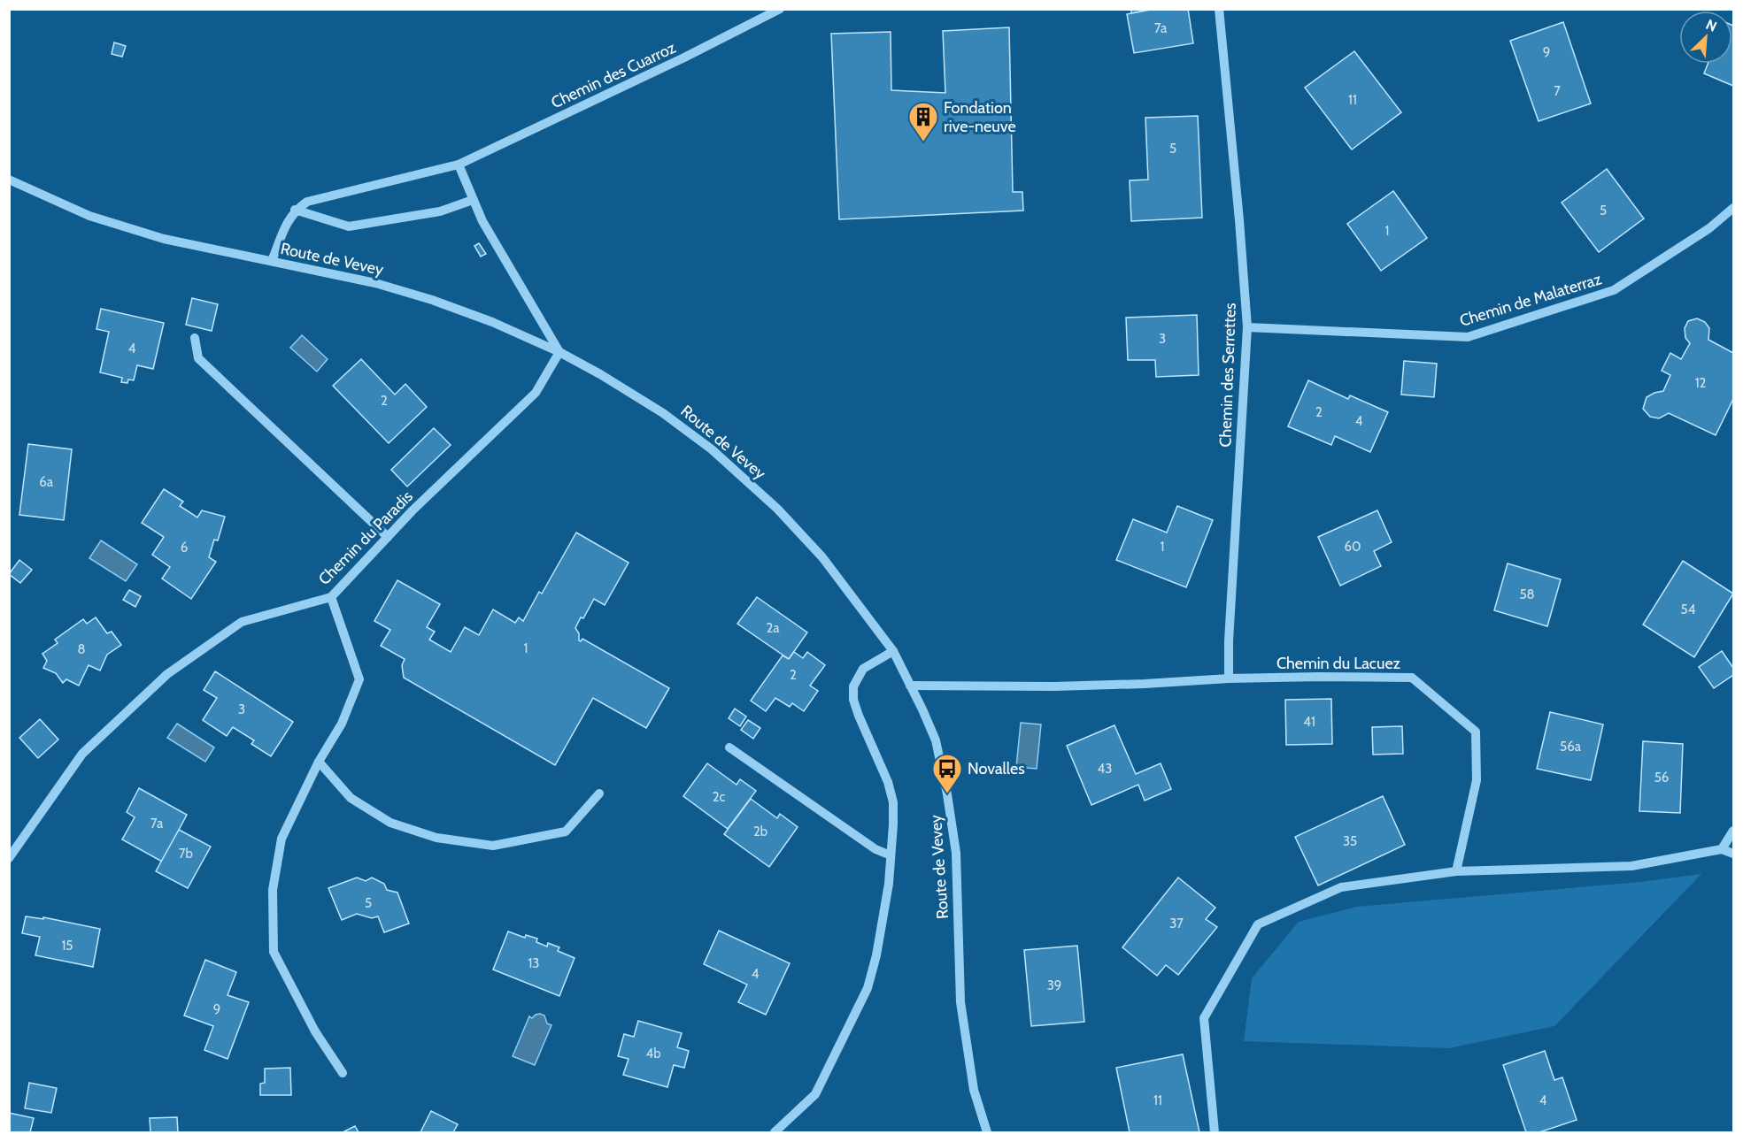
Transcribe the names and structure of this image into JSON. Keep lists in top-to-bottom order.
{
  "streets": {
    "street": [
      "Chemin des Cuarroz",
      "Route de Vevey",
      "Chemin de Malaterraz",
      "Chemin des Serrettes",
      "Chemin du Paradis",
      "Chemin du Lacuez"
    ]
  },
  "crossings": [
    ["Route de Vevey", "Chemin du Paradis"],
    ["Route de Vevey", "Chemin du Lacuez"],
    ["Chemin de Malaterraz", "Chemin des Serrettes"],
    ["Chemin des Serrettes", "Chemin du Lacuez"]
  ],
  "places": {
    "building": ["Fondation rive-neuve"],
    "bus stop": ["Novalles"]
  },
  "house_numbers": [
    "7a",
    "9",
    "7",
    "11",
    "5",
    "5",
    "1",
    "3",
    "4",
    "12",
    "2",
    "2",
    "4",
    "6a",
    "1",
    "60",
    "6",
    "58",
    "54",
    "2a",
    "1",
    "8",
    "2",
    "3",
    "41",
    "56a",
    "43",
    "56",
    "2c",
    "7a",
    "2b",
    "35",
    "7b",
    "5",
    "37",
    "15",
    "13",
    "4",
    "39",
    "9",
    "4b",
    "11",
    "4"
  ],
  "north": "top right"
}
